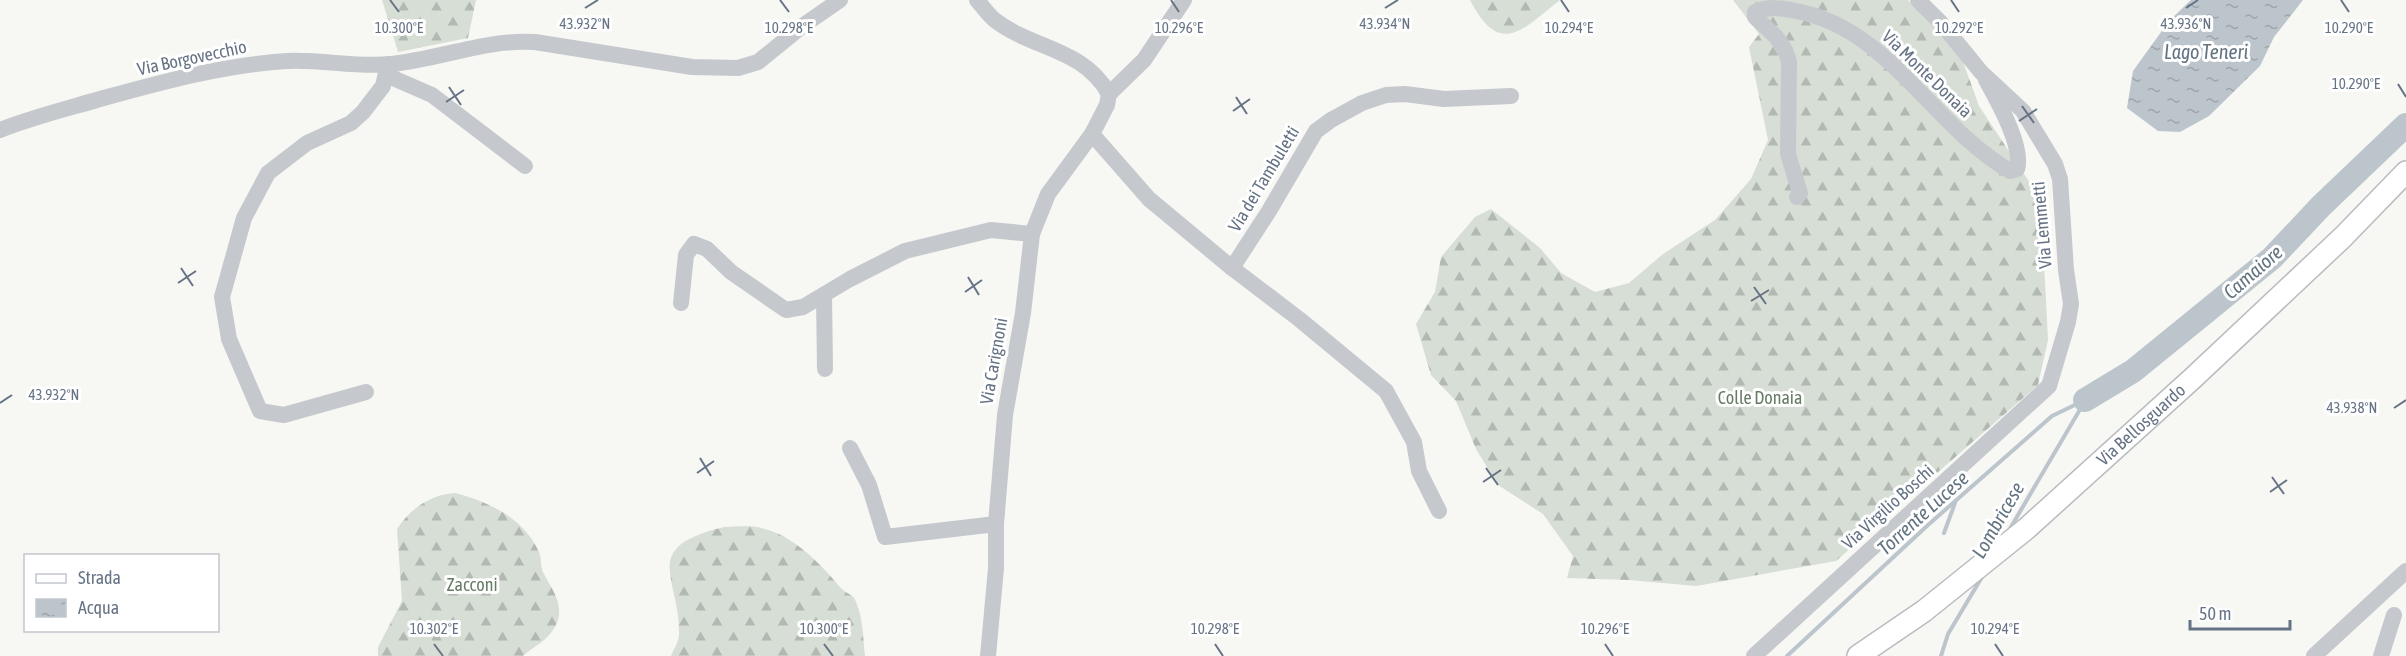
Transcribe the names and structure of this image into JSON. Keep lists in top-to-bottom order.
{
  "streets": {
    "main road": ["Via Bellosguardo"],
    "street": [
      "Via Borgovecchio",
      "Via Monte Donaia",
      "Via dei Tambuletti",
      "Via Lemmetti",
      "Via Carignoni",
      "Via Virgilio Boschi"
    ]
  },
  "crossings": [
    ["Via Monte Donaia", "Via Lemmetti"],
    ["Via Lemmetti", "Via Virgilio Boschi"]
  ],
  "water": [
    "Lago Teneri",
    "Camaiore",
    "Torrente Lucese",
    "Lombricese"
  ],
  "parks": ["Colle Donaia", "Zacconi"],
  "legend": ["Strada", "Acqua"],
  "scale_bar": "50 m",
  "coordinates": [
    "43.932°N",
    "43.934°N",
    "43.936°N",
    "10.290°E",
    "10.300°E",
    "10.298°E",
    "10.296°E",
    "10.294°E",
    "10.292°E",
    "43.938°N",
    "10.302°E"
  ]
}
